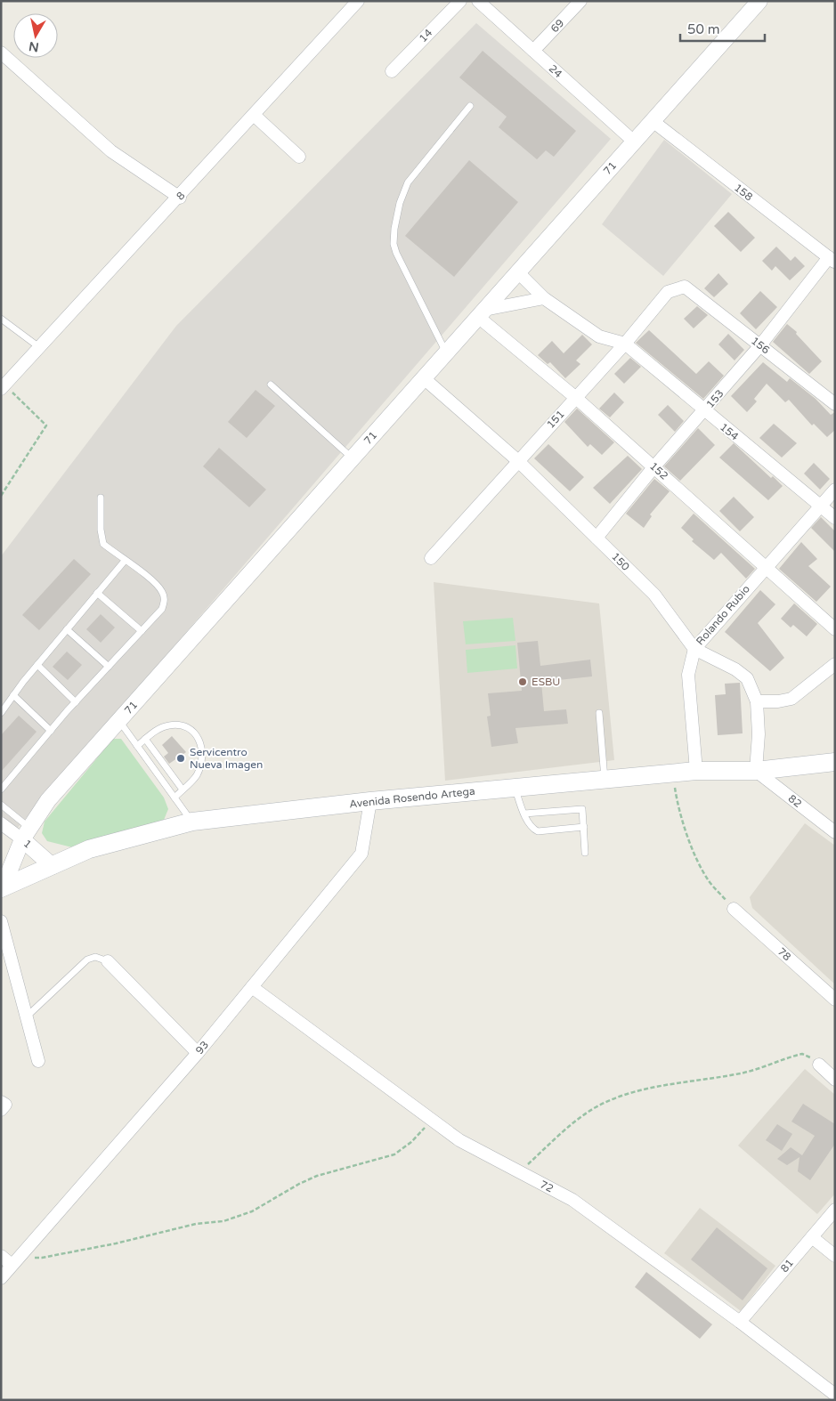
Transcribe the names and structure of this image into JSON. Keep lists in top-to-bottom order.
{
  "streets": {
    "main road": ["Avenida Rosendo Artega"],
    "street": [
      "69",
      "14",
      "24",
      "71",
      "158",
      "8",
      "156",
      "153",
      "151",
      "154",
      "152",
      "150",
      "Rolando Rubio",
      "82",
      "1",
      "78",
      "93",
      "72",
      "81"
    ]
  },
  "crossings": [
    ["69", "24"],
    ["24", "71"],
    ["71", "158"],
    ["71", "152"],
    ["71", "150"],
    ["71", "Avenida Rosendo Artega"],
    ["71", "1"],
    ["158", "153"],
    ["156", "153"],
    ["156", "151"],
    ["153", "154"],
    ["153", "152"],
    ["153", "150"],
    ["151", "154"],
    ["151", "152"],
    ["151", "150"],
    ["154", "Rolando Rubio"],
    ["152", "Rolando Rubio"],
    ["150", "Rolando Rubio"],
    ["150", "Avenida Rosendo Artega"],
    ["150", "82"],
    ["Rolando Rubio", "Avenida Rosendo Artega"],
    ["Avenida Rosendo Artega", "82"],
    ["Avenida Rosendo Artega", "1"],
    ["Avenida Rosendo Artega", "93"],
    ["93", "72"],
    ["72", "81"]
  ],
  "places": ["ESBU", "Servicentro Nueva Imagen"],
  "scale_bar": "50 m",
  "north": "bottom"
}
